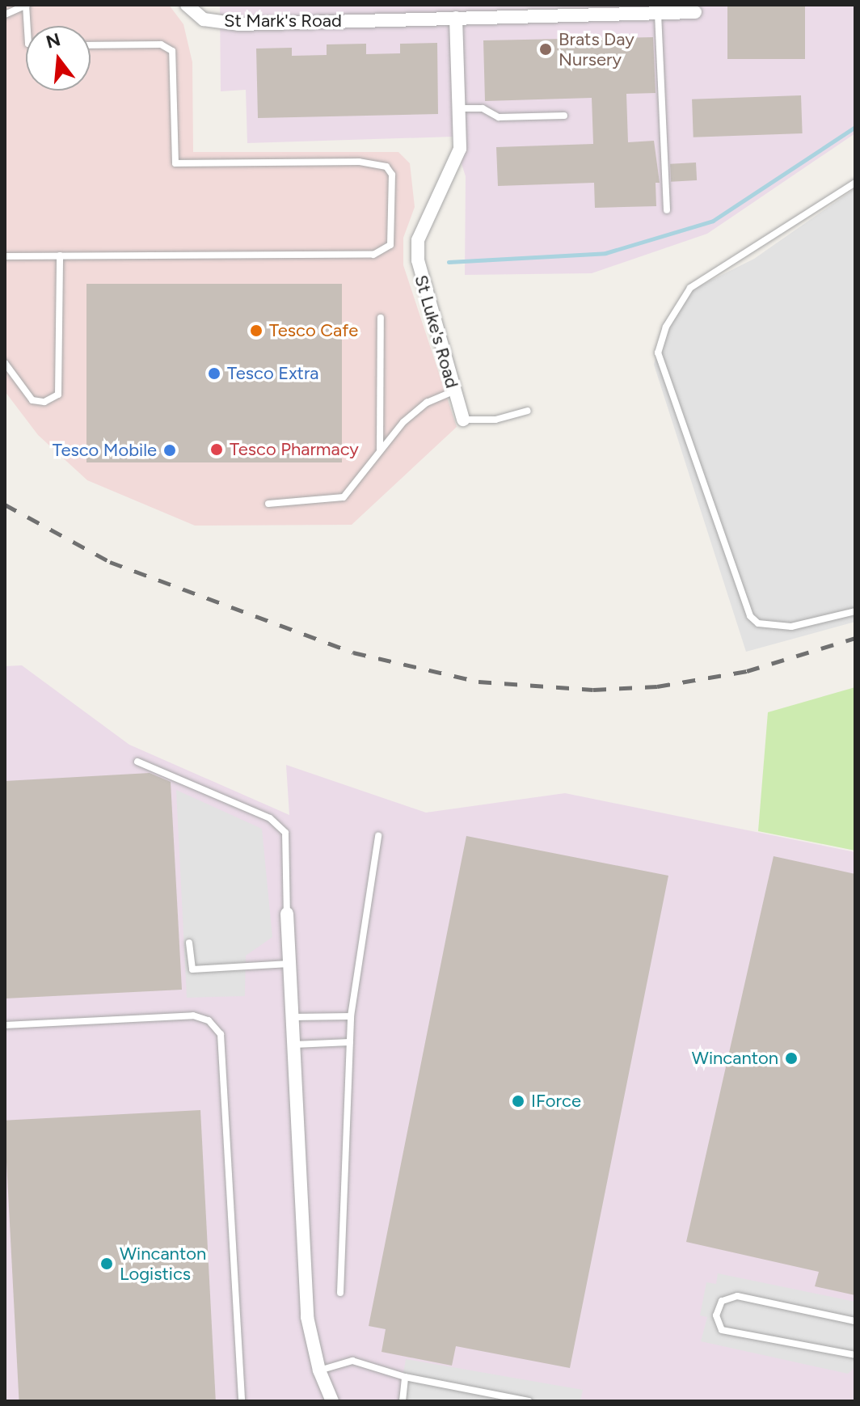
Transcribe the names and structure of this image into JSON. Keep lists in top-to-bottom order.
{
  "streets": {
    "street": ["St Mark's Road", "St Luke's Road"]
  },
  "crossings": [
    ["St Mark's Road", "St Luke's Road"]
  ],
  "places": [
    "Brats Day Nursery",
    "Tesco Cafe",
    "Tesco Extra",
    "Tesco Pharmacy",
    "Tesco Mobile",
    "Wincanton",
    "IForce",
    "Wincanton Logistics"
  ],
  "north": "top"
}
